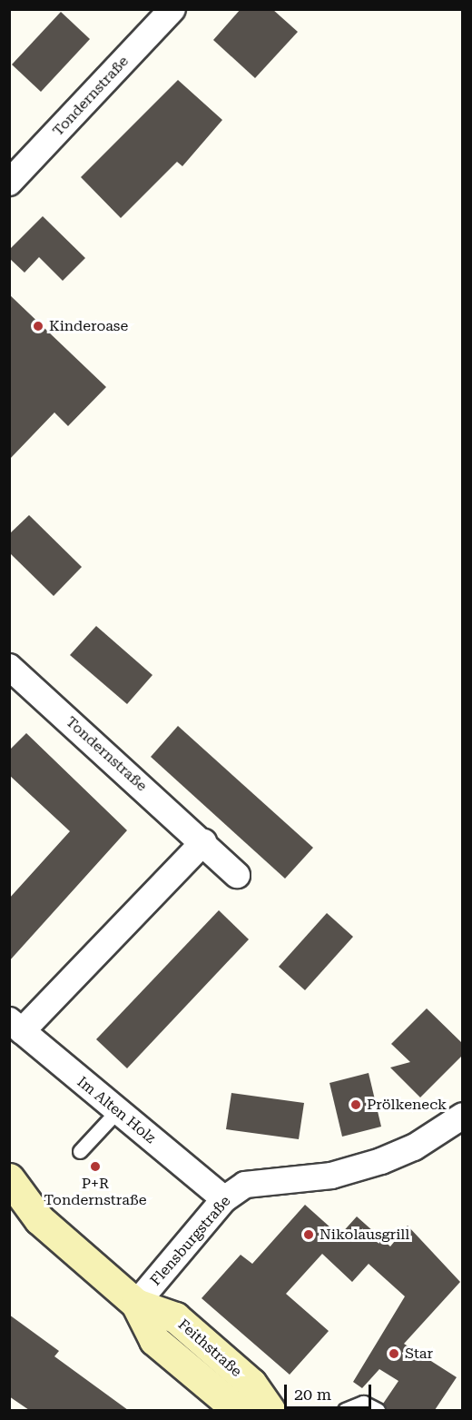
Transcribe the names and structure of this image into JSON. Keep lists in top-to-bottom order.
{
  "streets": {
    "main road": ["Feithstraße"],
    "street": ["Tondernstraße", "Im Alten Holz", "Flensburgstraße"]
  },
  "crossings": [
    ["Im Alten Holz", "Flensburgstraße"],
    ["Flensburgstraße", "Feithstraße"]
  ],
  "places": [
    "Kinderoase",
    "Prölkeneck",
    "P+R Tondernstraße",
    "Nikolausgrill",
    "Star"
  ],
  "scale_bar": "20 m"
}
